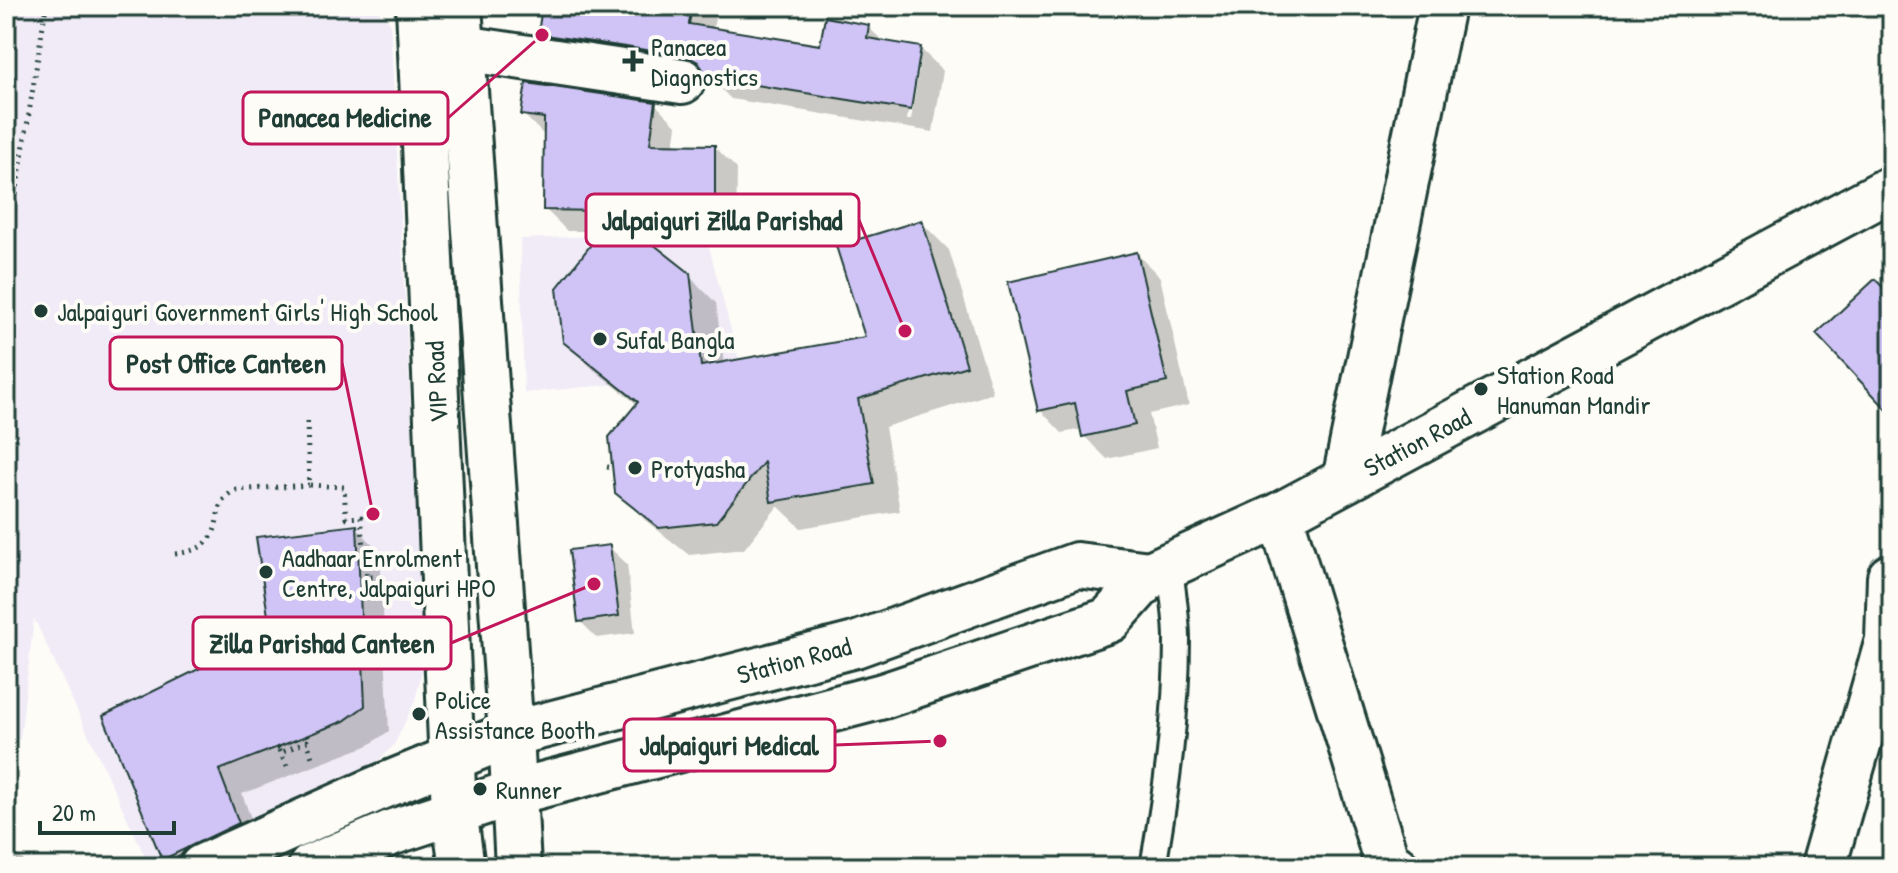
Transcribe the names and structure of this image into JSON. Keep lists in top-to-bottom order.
{
  "streets": {
    "street": ["VIP Road", "Station Road"]
  },
  "crossings": [
    ["VIP Road", "Station Road"]
  ],
  "places": {
    "other": [
      "Panacea Medicine",
      "Jalpaiguri Government Girls' High School",
      "Jalpaiguri Zilla Parishad",
      "Sufal Bangla",
      "Station Road Hanuman Mandir",
      "Protyasha",
      "Post Office Canteen",
      "Aadhaar Enrolment Centre, Jalpaiguri HPO",
      "Zilla Parishad Canteen",
      "Police Assistance Booth",
      "Jalpaiguri Medical",
      "Runner"
    ],
    "health": ["Panacea Diagnostics"]
  },
  "scale_bar": "20 m"
}
